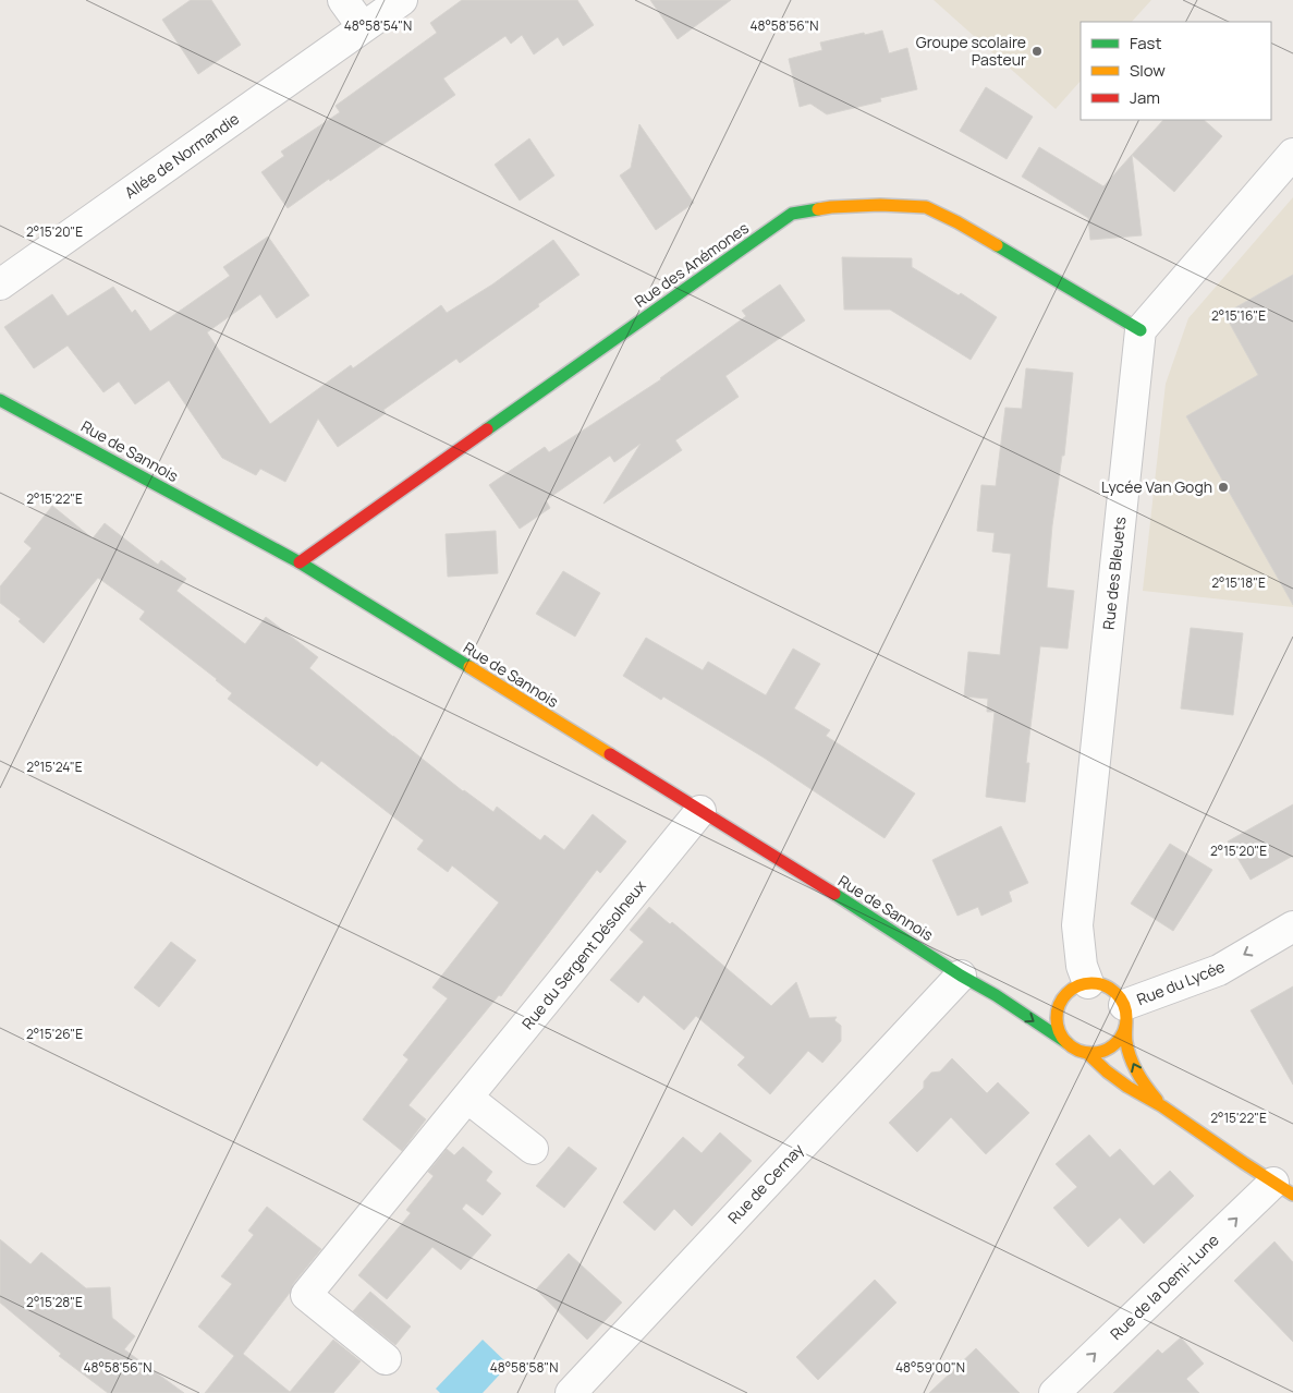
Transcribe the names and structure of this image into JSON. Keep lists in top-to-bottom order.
{
  "streets": {
    "street": [
      "Allée de Normandie",
      "Rue des Anémones",
      "Rue de Sannois",
      "Rue des Bleuets",
      "Rue du Sergent Désolneux",
      "Rue du Lycée",
      "Rue de Cernay",
      "Rue de la Demi-Lune"
    ]
  },
  "crossings": [
    ["Rue des Anémones", "Rue de Sannois"],
    ["Rue des Anémones", "Rue des Bleuets"],
    ["Rue de Sannois", "Rue des Bleuets"],
    ["Rue de Sannois", "Rue du Sergent Désolneux"],
    ["Rue de Sannois", "Rue du Lycée"],
    ["Rue de Sannois", "Rue de Cernay"],
    ["Rue des Bleuets", "Rue du Lycée"]
  ],
  "one_way": ["Rue du Lycée", "Rue de la Demi-Lune"],
  "places": ["Groupe scolaire Pasteur", "Lycée Van Gogh"],
  "legend": ["Fast", "Slow", "Jam"],
  "coordinates": [
    "48°58'54\"N",
    "48°58'56\"N",
    "2°15'20\"E",
    "2°15'16\"E",
    "2°15'22\"E",
    "2°15'18\"E",
    "2°15'24\"E",
    "2°15'26\"E",
    "2°15'28\"E",
    "48°58'58\"N",
    "48°59'00\"N"
  ]
}
